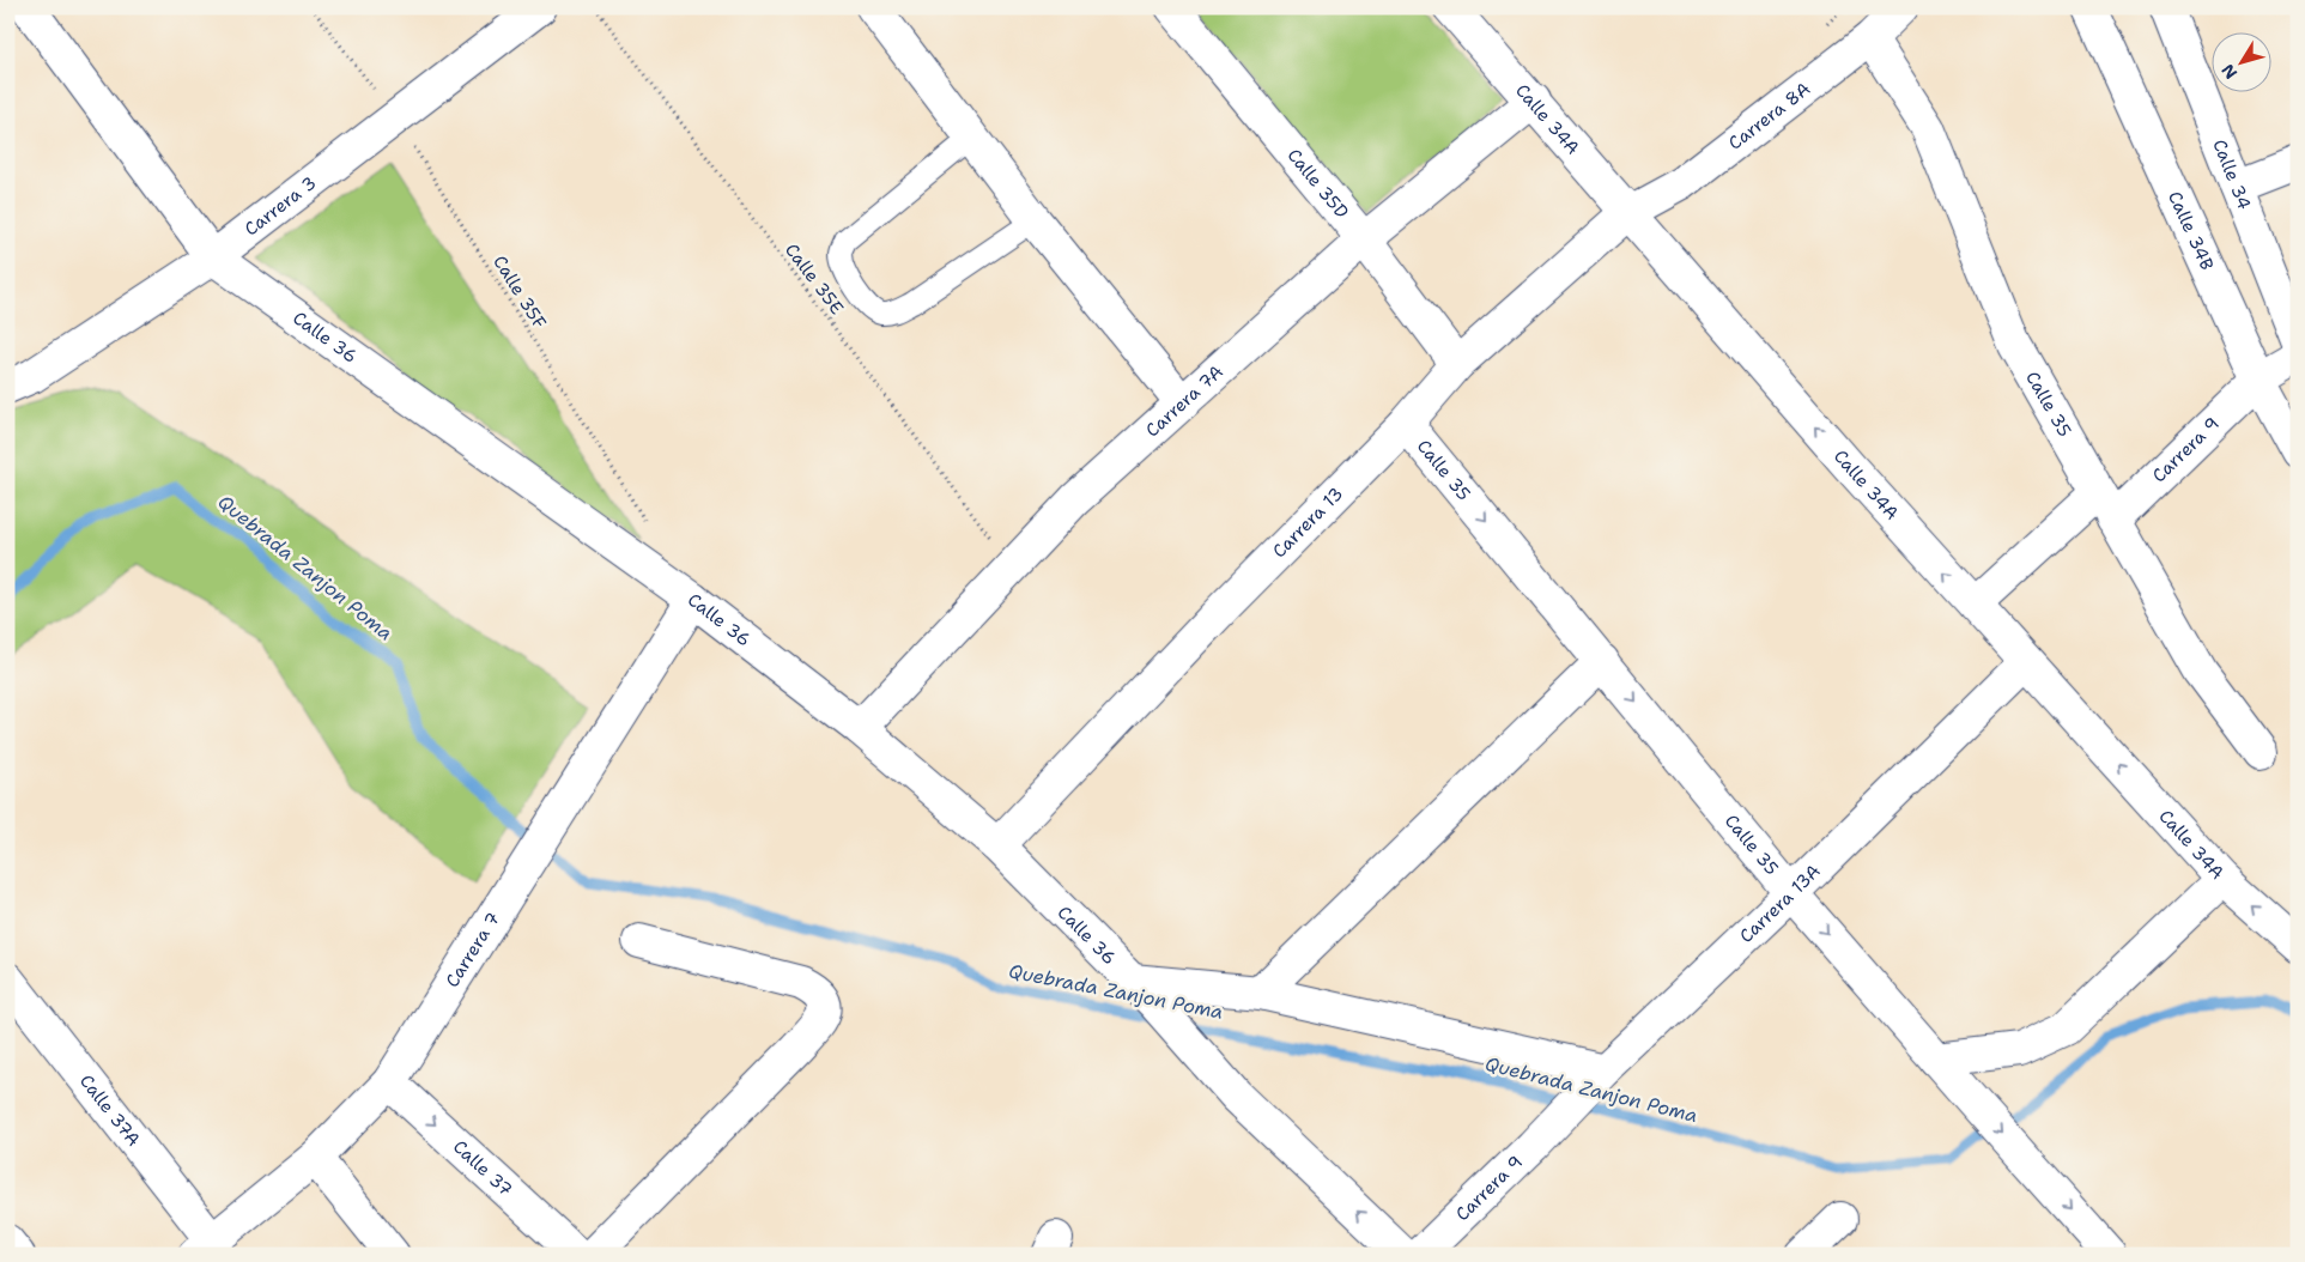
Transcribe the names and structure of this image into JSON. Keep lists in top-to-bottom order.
{
  "streets": {
    "street": [
      "Carrera 8A",
      "Calle 34A",
      "Calle 34",
      "Calle 35D",
      "Carrera 3",
      "Calle 34B",
      "Calle 36",
      "Carrera 7A",
      "Calle 35",
      "Carrera 9",
      "Carrera 13",
      "Carrera 13A",
      "Carrera 7",
      "Calle 37A",
      "Calle 37"
    ],
    "path": ["Calle 35E", "Calle 35F"]
  },
  "crossings": [
    ["Carrera 8A", "Calle 34A"],
    ["Carrera 8A", "Calle 35"],
    ["Carrera 8A", "Carrera 13"],
    ["Calle 34A", "Carrera 7A"],
    ["Calle 34A", "Carrera 9"],
    ["Calle 34A", "Carrera 13"],
    ["Calle 34A", "Carrera 13A"],
    ["Calle 35D", "Carrera 7A"],
    ["Calle 35D", "Carrera 13"],
    ["Carrera 3", "Calle 35F"],
    ["Carrera 3", "Calle 36"],
    ["Calle 34B", "Carrera 9"],
    ["Calle 35E", "Carrera 7A"],
    ["Calle 36", "Carrera 7A"],
    ["Calle 36", "Carrera 13"],
    ["Calle 36", "Carrera 7"],
    ["Calle 35", "Carrera 9"],
    ["Calle 35", "Carrera 13"],
    ["Calle 35", "Carrera 13A"],
    ["Carrera 9", "Carrera 13A"],
    ["Carrera 7", "Calle 37A"],
    ["Carrera 7", "Calle 37"]
  ],
  "one_way": ["Calle 34A", "Calle 35"],
  "water": ["Quebrada Zanjon Poma"],
  "north": "bottom left"
}
